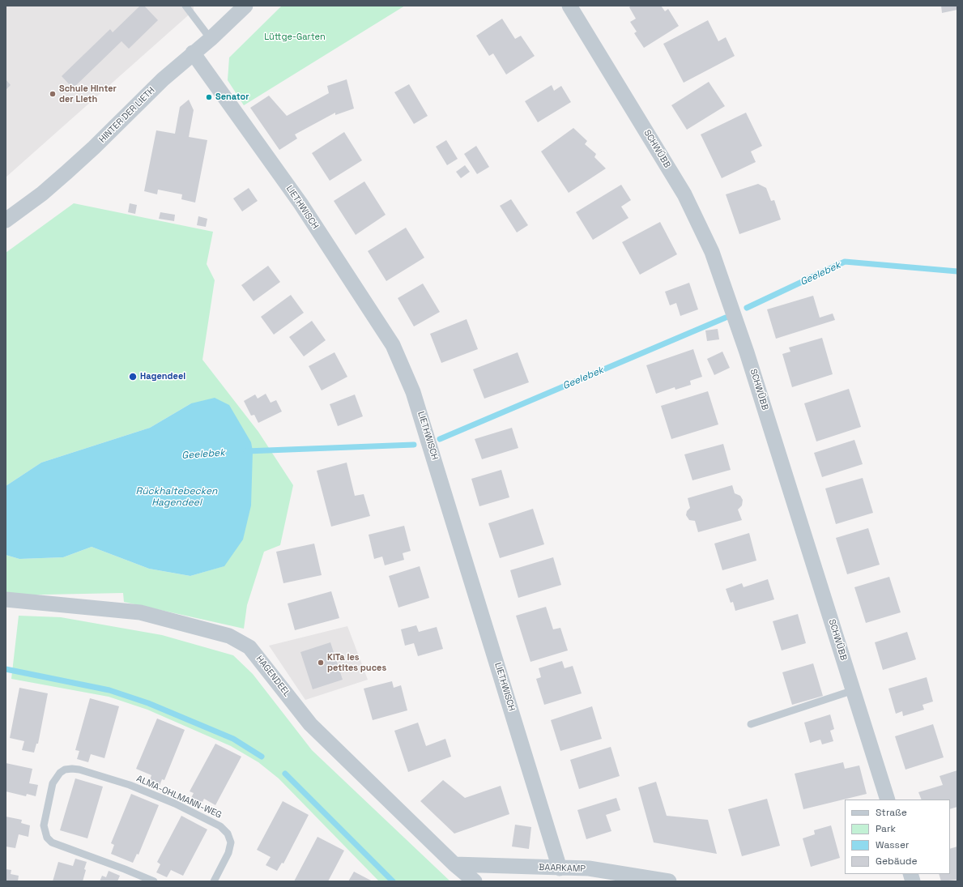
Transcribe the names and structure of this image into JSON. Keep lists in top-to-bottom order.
{
  "streets": {
    "street": [
      "HINTER DER LIETH",
      "SCHWÜBB",
      "LIETHWISCH",
      "HAGENDEEL",
      "BAARKAMP"
    ],
    "lane": ["ALMA-OHLMANN-WEG"]
  },
  "crossings": [
    ["HINTER DER LIETH", "LIETHWISCH"],
    ["LIETHWISCH", "BAARKAMP"],
    ["HAGENDEEL", "BAARKAMP"]
  ],
  "water": ["Geelebek", "Rückhaltebecken Hagendeel"],
  "parks": ["Lüttge-Garten"],
  "places": [
    "Schule Hinter der Lieth",
    "Senator",
    "Hagendeel",
    "KiTa les petites puces"
  ],
  "legend": [
    "Straße",
    "Park",
    "Wasser",
    "Gebäude"
  ]
}
